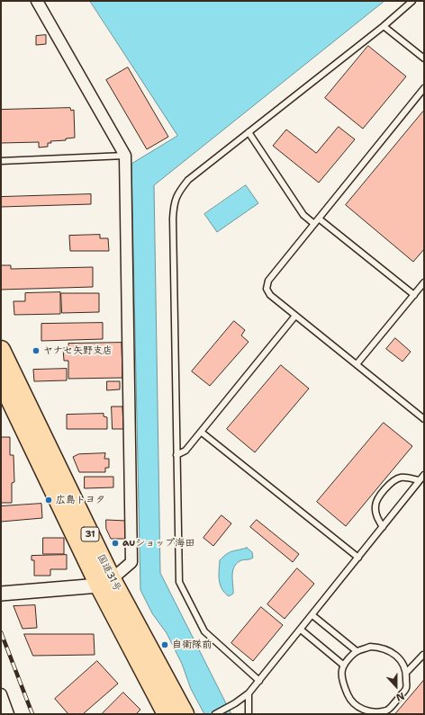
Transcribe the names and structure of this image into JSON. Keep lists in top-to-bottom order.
{
  "streets": {
    "highway": ["31", "国道31号"]
  },
  "places": [
    "ヤナセ矢野支店",
    "広島トヨタ",
    "auショップ海田",
    "自衛隊前"
  ],
  "north": "bottom"
}
